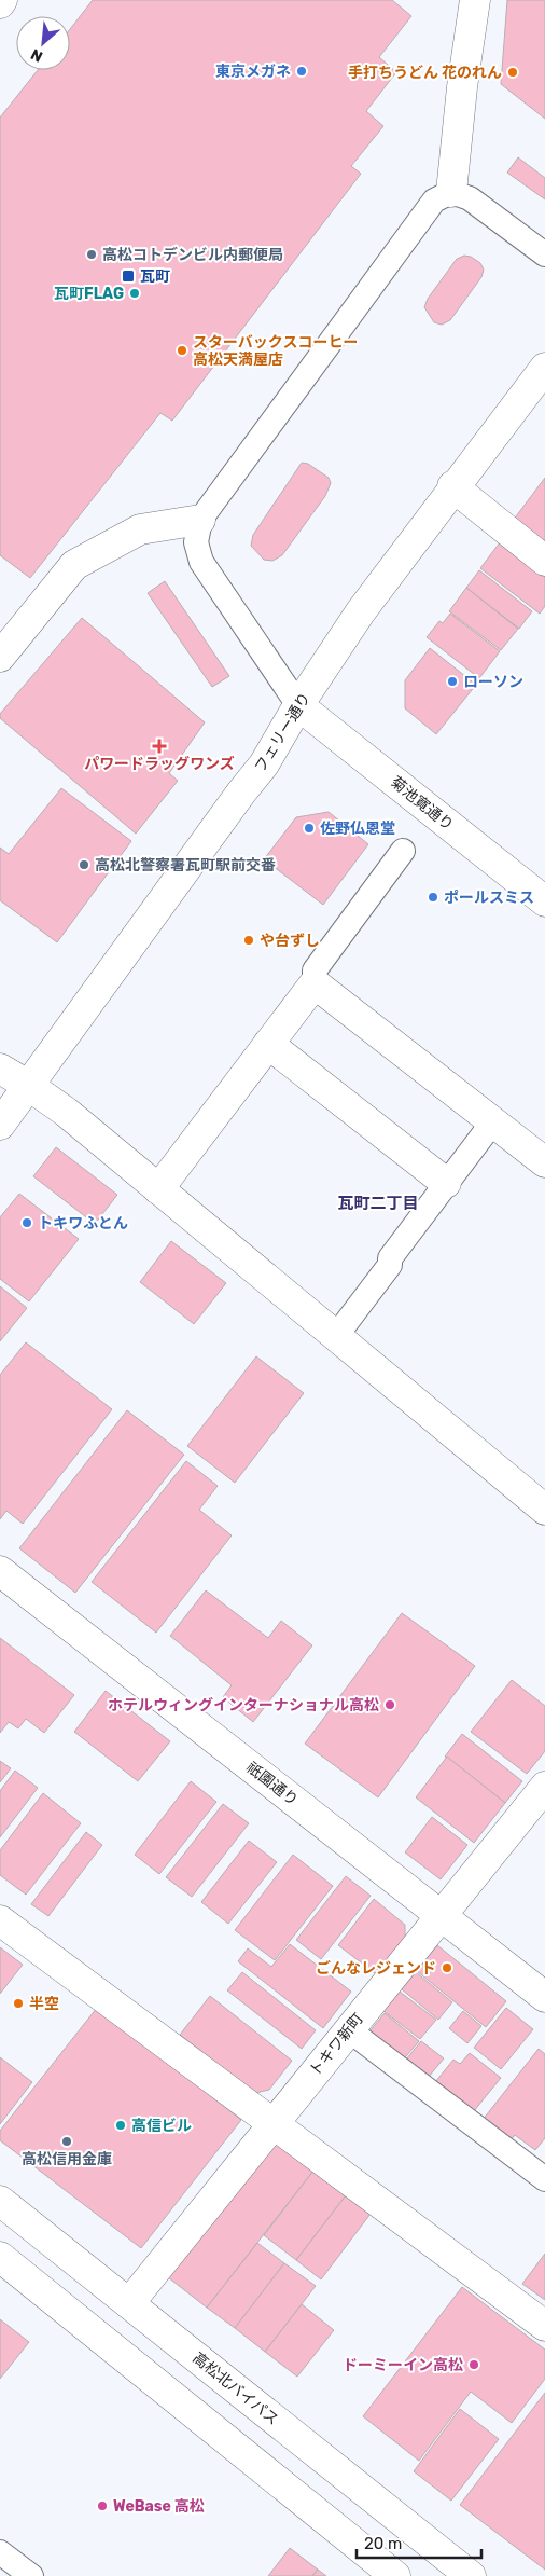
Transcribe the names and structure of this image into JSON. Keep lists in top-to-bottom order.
{
  "streets": {
    "main road": [
      "フェリー通り",
      "菊池寛通り",
      "祇園通り",
      "トキワ新町",
      "高松北バイパス"
    ]
  },
  "crossings": [
    ["フェリー通り", "菊池寛通り"],
    ["祇園通り", "トキワ新町"],
    ["トキワ新町", "高松北バイパス"]
  ],
  "districts": ["瓦町二丁目"],
  "places": {
    "other": [
      "東京メガネ",
      "手打ちうどん 花のれん",
      "高松コトデンビル内郵便局",
      "瓦町FLAG",
      "スターバックスコーヒー 高松天満屋店",
      "ローソン",
      "佐野仏恩堂",
      "高松北警察署瓦町駅前交番",
      "ポールスミス",
      "や台ずし",
      "トキワふとん",
      "ホテルウィングインターナショナル高松",
      "ごんなレジェンド",
      "半空",
      "高信ビル",
      "高松信用金庫",
      "ドーミーイン高松",
      "WeBase 高松"
    ],
    "transit": ["瓦町"],
    "health": ["パワードラッグワンズ"]
  },
  "scale_bar": "20 m",
  "north": "bottom left"
}
